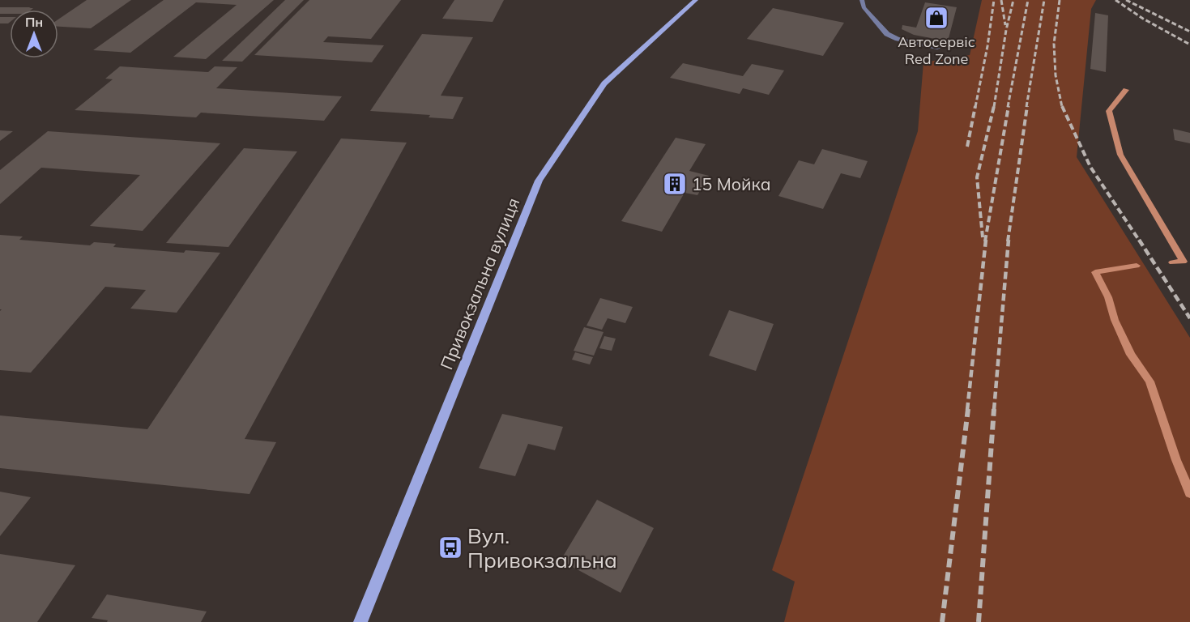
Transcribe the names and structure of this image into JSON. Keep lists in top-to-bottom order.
{
  "streets": {
    "main road": ["Привокзальна вулиця"]
  },
  "places": {
    "shop": ["Автосервіс Red Zone"],
    "building": ["15 Мойка"],
    "bus stop": ["Вул. Привокзальна"]
  },
  "north": "top"
}
